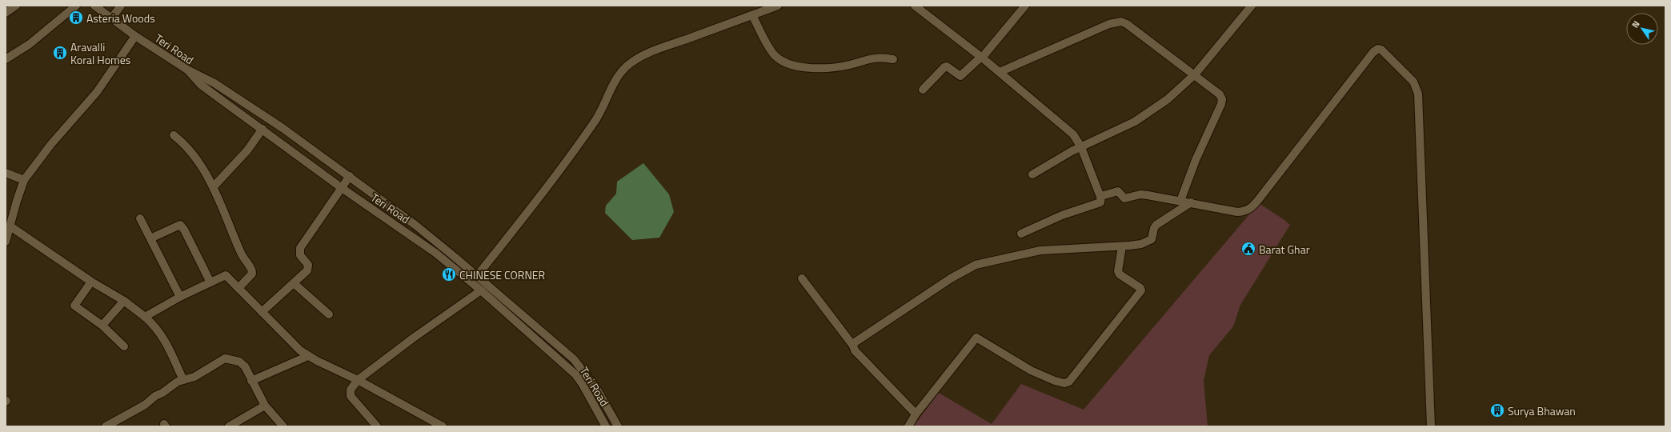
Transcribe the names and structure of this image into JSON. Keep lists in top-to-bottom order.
{
  "streets": {
    "street": ["Teri Road"]
  },
  "places": {
    "building": ["Asteria Woods", "Aravalli Koral Homes", "Surya Bhawan"],
    "public building": ["Barat Ghar"],
    "restaurant": ["CHINESE CORNER"]
  },
  "north": "top left"
}
